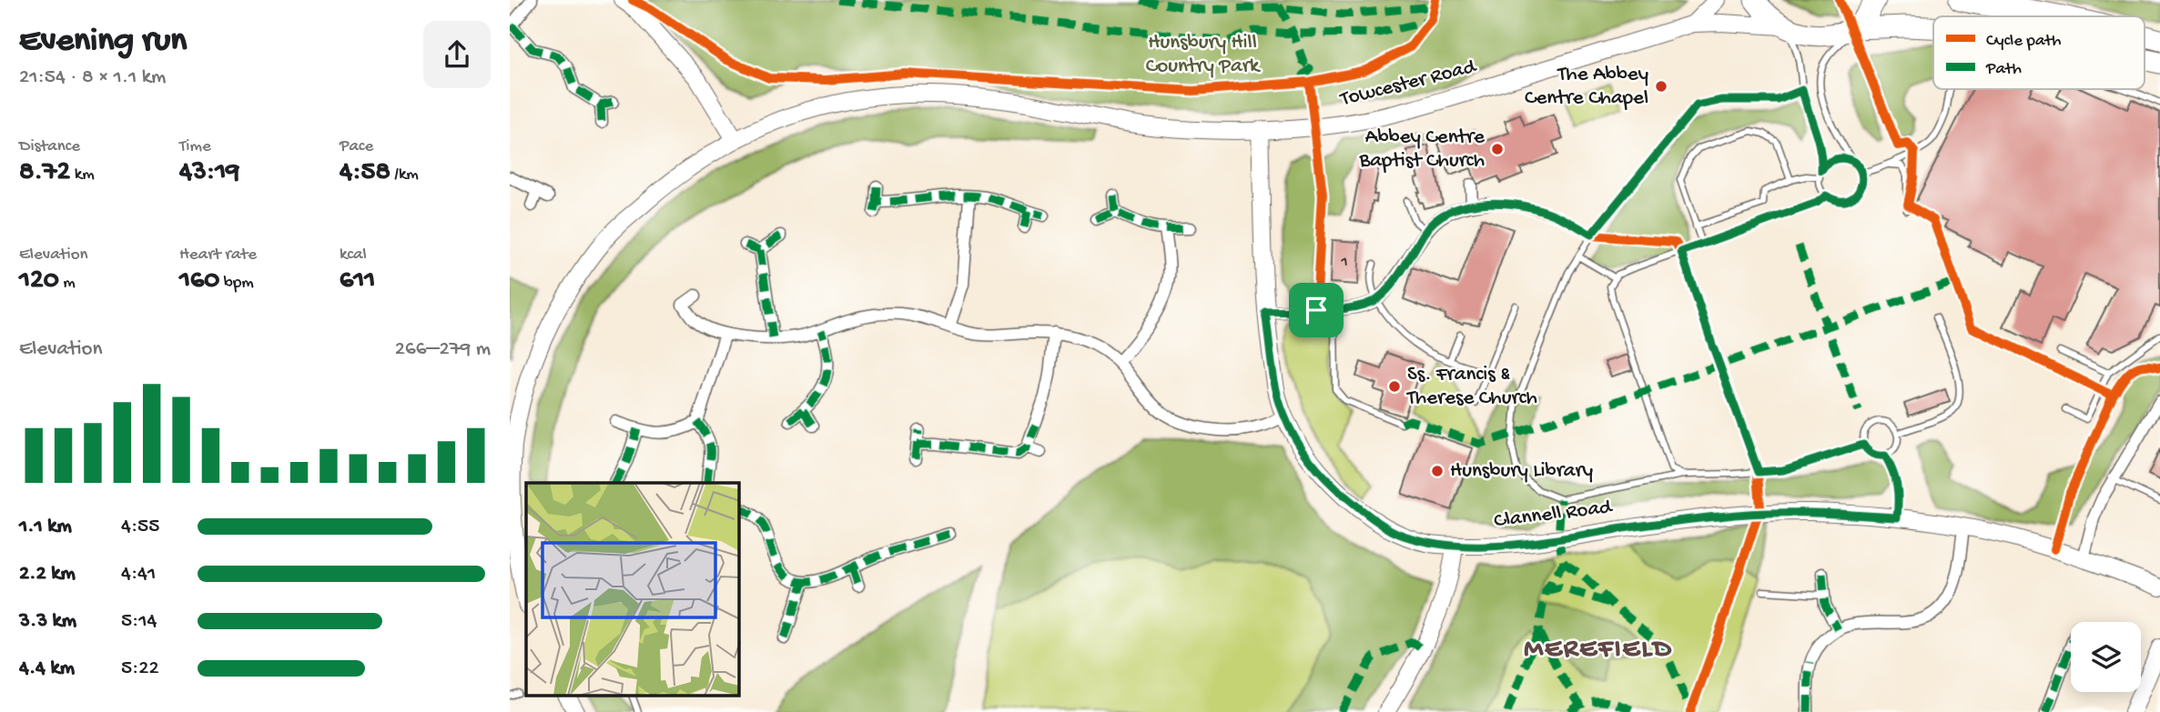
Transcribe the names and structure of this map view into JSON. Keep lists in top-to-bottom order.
{
  "streets": {
    "street": ["Towcester Road", "Clannell Road"]
  },
  "crossings": [
    ["Towcester Road", "Clannell Road"]
  ],
  "districts": ["MEREFIELD"],
  "parks": ["Hunsbury Hill Country Park"],
  "places": [
    "The Abbey Centre Chapel",
    "Abbey Centre Baptist Church",
    "Ss. Francis & Therese Church",
    "Hunsbury Library"
  ],
  "house_numbers": ["1"],
  "legend": ["Cycle path", "Path"],
  "page": {
    "heading": ["Evening run", "21:54 · 8 × 1.1 km"],
    "stats": [
      ["Distance", "8.72 km"],
      ["Time", "43:19"],
      ["Pace", "4:58 /km"],
      ["Elevation", "120 m"],
      ["Heart rate", "160 bpm"],
      ["kcal", "611"]
    ],
    "chart": ["Elevation", "266–279 m"],
    "list": [
      {
        "name": "1.1 km",
        "note": "4:55"
      },
      {
        "name": "2.2 km",
        "note": "4:41"
      },
      {
        "name": "3.3 km",
        "note": "5:14"
      },
      {
        "name": "4.4 km",
        "note": "5:22"
      }
    ]
  }
}
